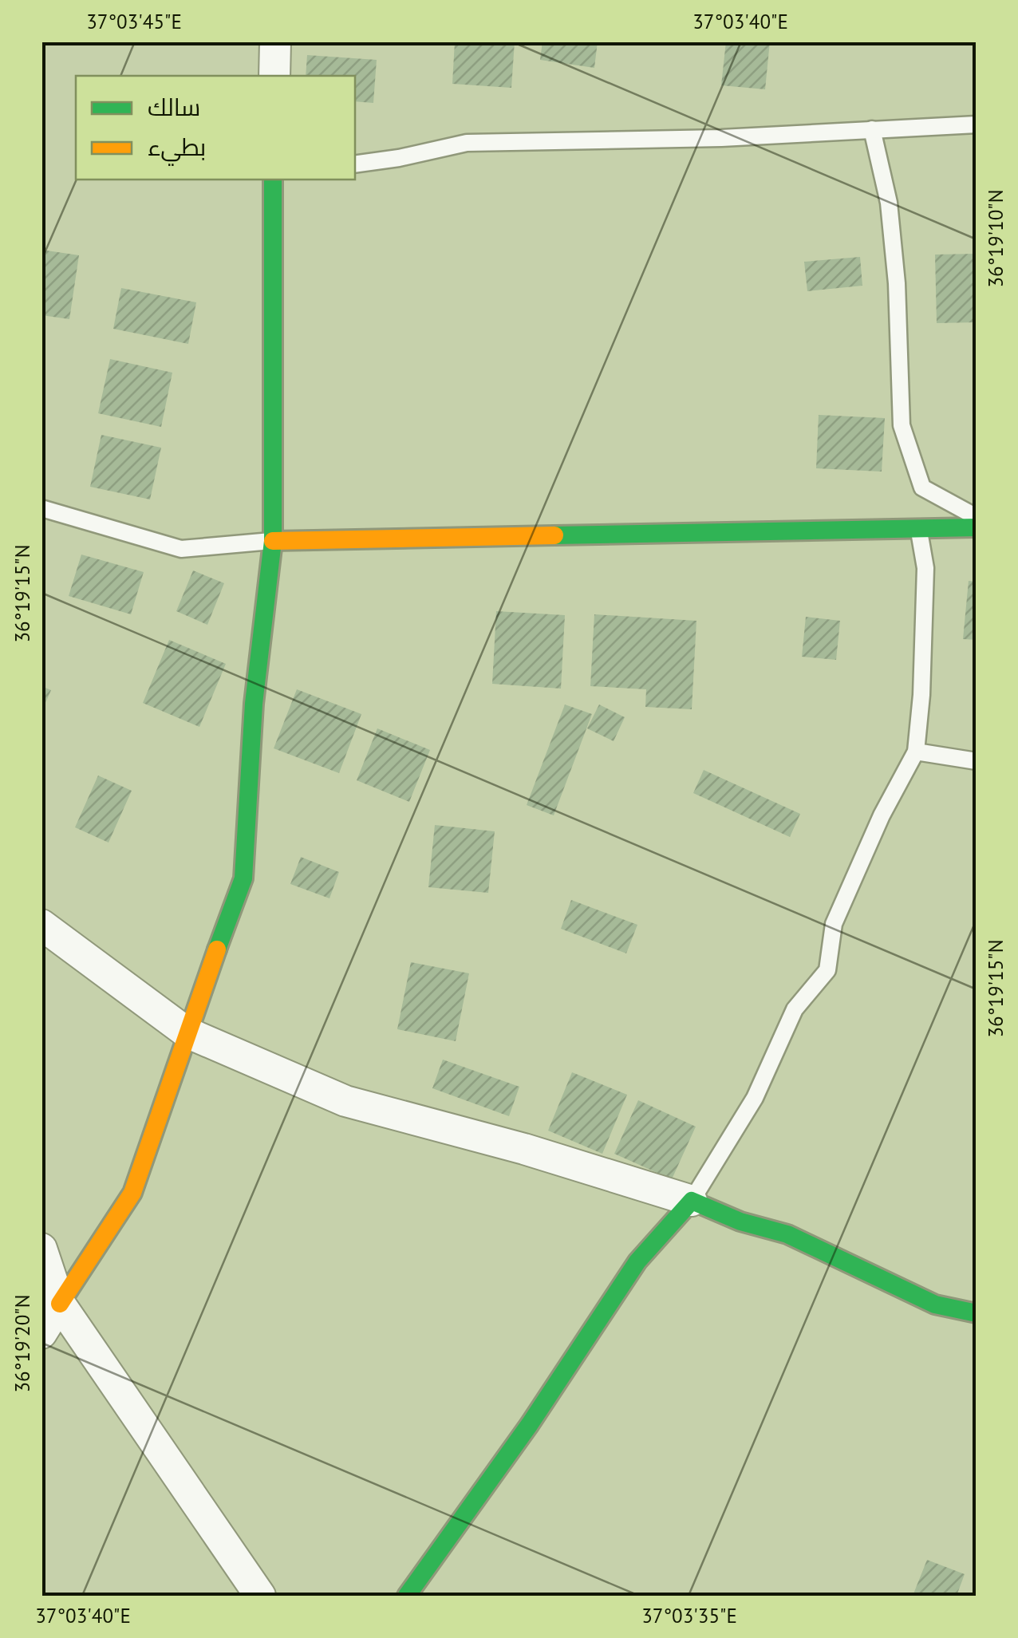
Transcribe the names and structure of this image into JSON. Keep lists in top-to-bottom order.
{
  "legend": ["سالك", "بطيء"],
  "coordinates": [
    "37°03'45\"E",
    "37°03'40\"E",
    "36°19'10\"N",
    "36°19'15\"N",
    "36°19'20\"N",
    "37°03'35\"E"
  ]
}
